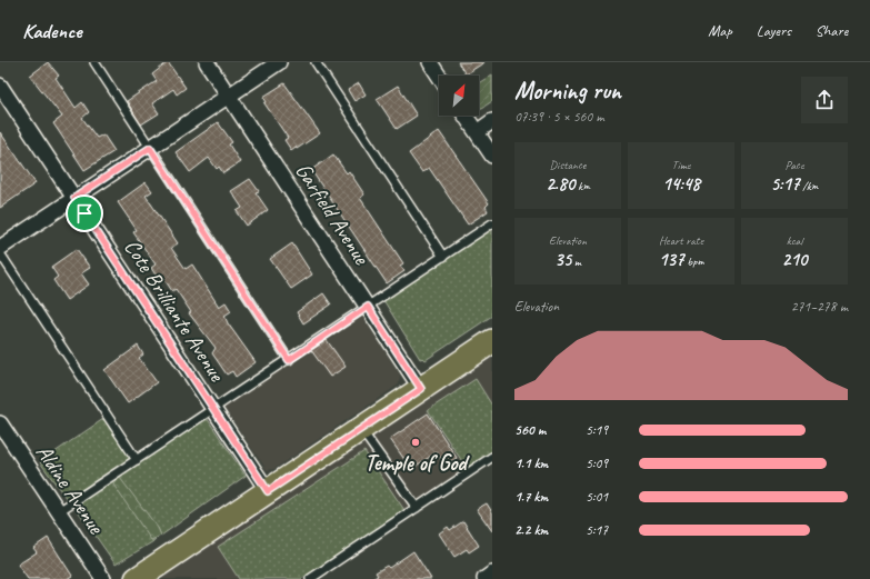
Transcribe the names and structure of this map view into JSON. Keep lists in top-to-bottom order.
{
  "streets": {
    "street": ["Garfield Avenue", "Cote Brilliante Avenue", "Aldine Avenue"]
  },
  "places": ["Temple of God"],
  "north": "top right",
  "page": {
    "header": "Kadence",
    "nav": ["Map", "Layers", "Share"],
    "heading": ["Morning run", "07:39 · 5 × 560 m"],
    "stats": [
      ["Distance", "2.80 km"],
      ["Time", "14:48"],
      ["Pace", "5:17 /km"],
      ["Elevation", "35 m"],
      ["Heart rate", "137 bpm"],
      ["kcal", "210"]
    ],
    "chart": ["Elevation", "271–278 m"],
    "list": [
      {
        "name": "560 m",
        "note": "5:19"
      },
      {
        "name": "1.1 km",
        "note": "5:09"
      },
      {
        "name": "1.7 km",
        "note": "5:01"
      },
      {
        "name": "2.2 km",
        "note": "5:17"
      }
    ]
  }
}
